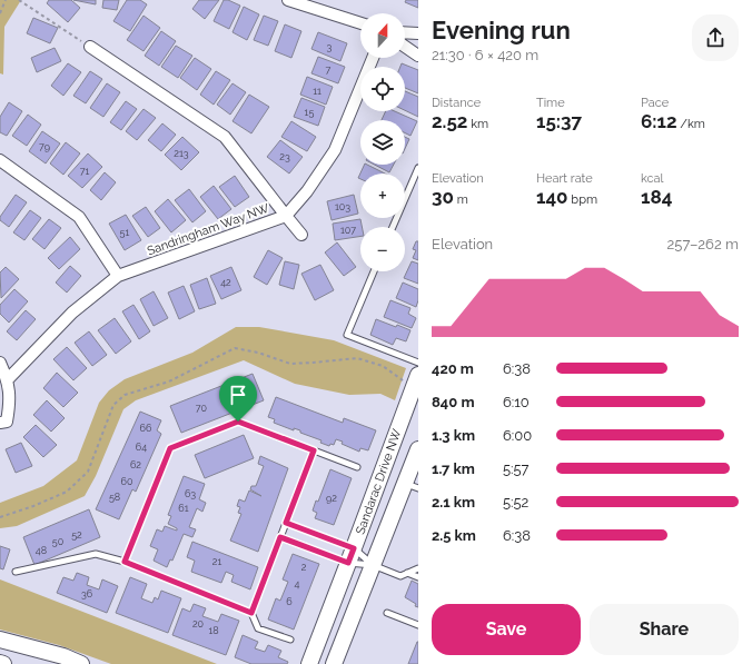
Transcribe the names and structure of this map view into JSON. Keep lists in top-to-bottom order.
{
  "streets": {
    "street": ["Sandringham Way NW", "Sandarac Drive NW"]
  },
  "house_numbers": [
    "3",
    "7",
    "11",
    "15",
    "79",
    "213",
    "23",
    "71",
    "103",
    "107",
    "51",
    "42",
    "70",
    "66",
    "64",
    "62",
    "60",
    "63",
    "58",
    "92",
    "61",
    "52",
    "50",
    "48",
    "21",
    "2",
    "4",
    "36",
    "6",
    "20",
    "18"
  ],
  "north": "top",
  "page": {
    "heading": ["Evening run", "21:30 · 6 × 420 m"],
    "map_buttons": ["+", "−"],
    "stats": [
      ["Distance", "2.52 km"],
      ["Time", "15:37"],
      ["Pace", "6:12 /km"],
      ["Elevation", "30 m"],
      ["Heart rate", "140 bpm"],
      ["kcal", "184"]
    ],
    "chart": ["Elevation", "257–262 m"],
    "list": [
      {
        "name": "420 m",
        "note": "6:38"
      },
      {
        "name": "840 m",
        "note": "6:10"
      },
      {
        "name": "1.3 km",
        "note": "6:00"
      },
      {
        "name": "1.7 km",
        "note": "5:57"
      },
      {
        "name": "2.1 km",
        "note": "5:52"
      },
      {
        "name": "2.5 km",
        "note": "6:38"
      }
    ],
    "buttons": ["Save", "Share"]
  }
}
